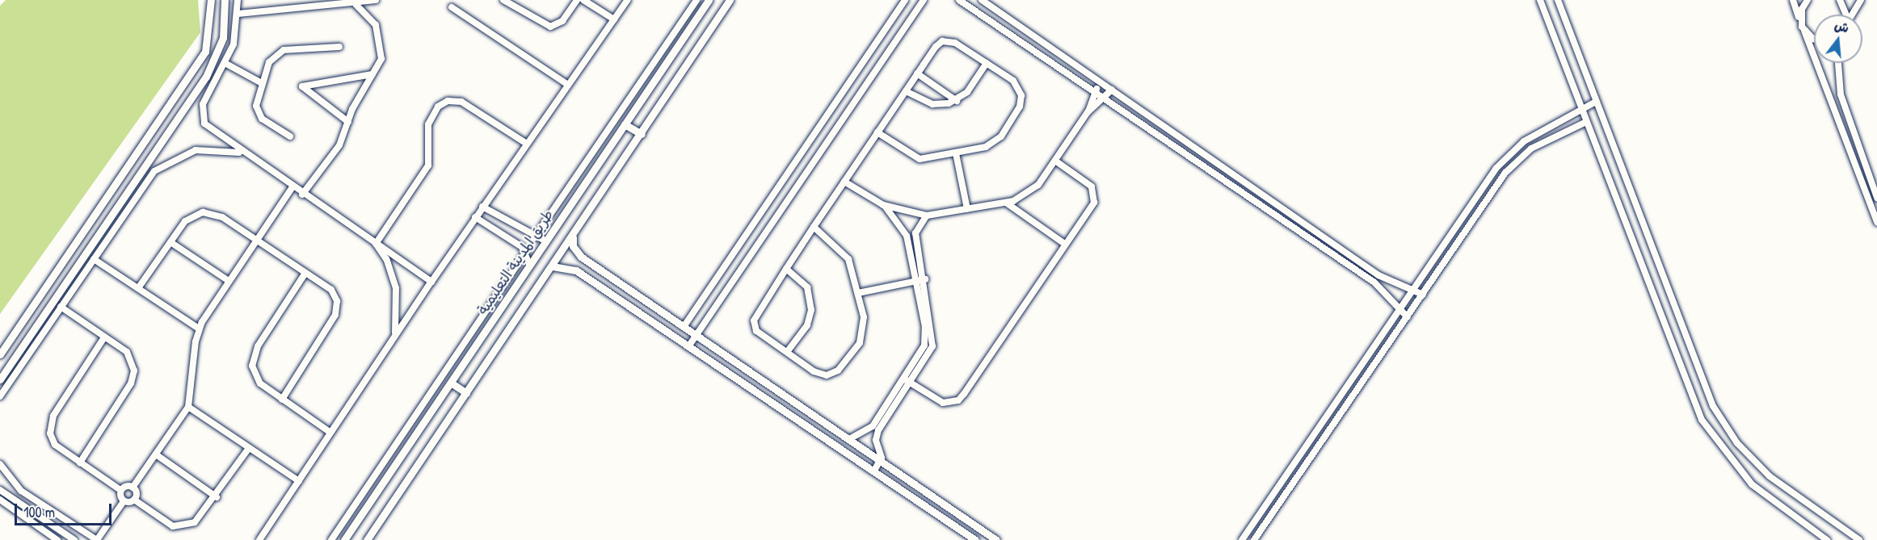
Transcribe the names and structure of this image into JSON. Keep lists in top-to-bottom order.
{
  "streets": {
    "street": ["طريق المدينة التعليمية"]
  },
  "scale_bar": "100 m",
  "north": "top"
}
